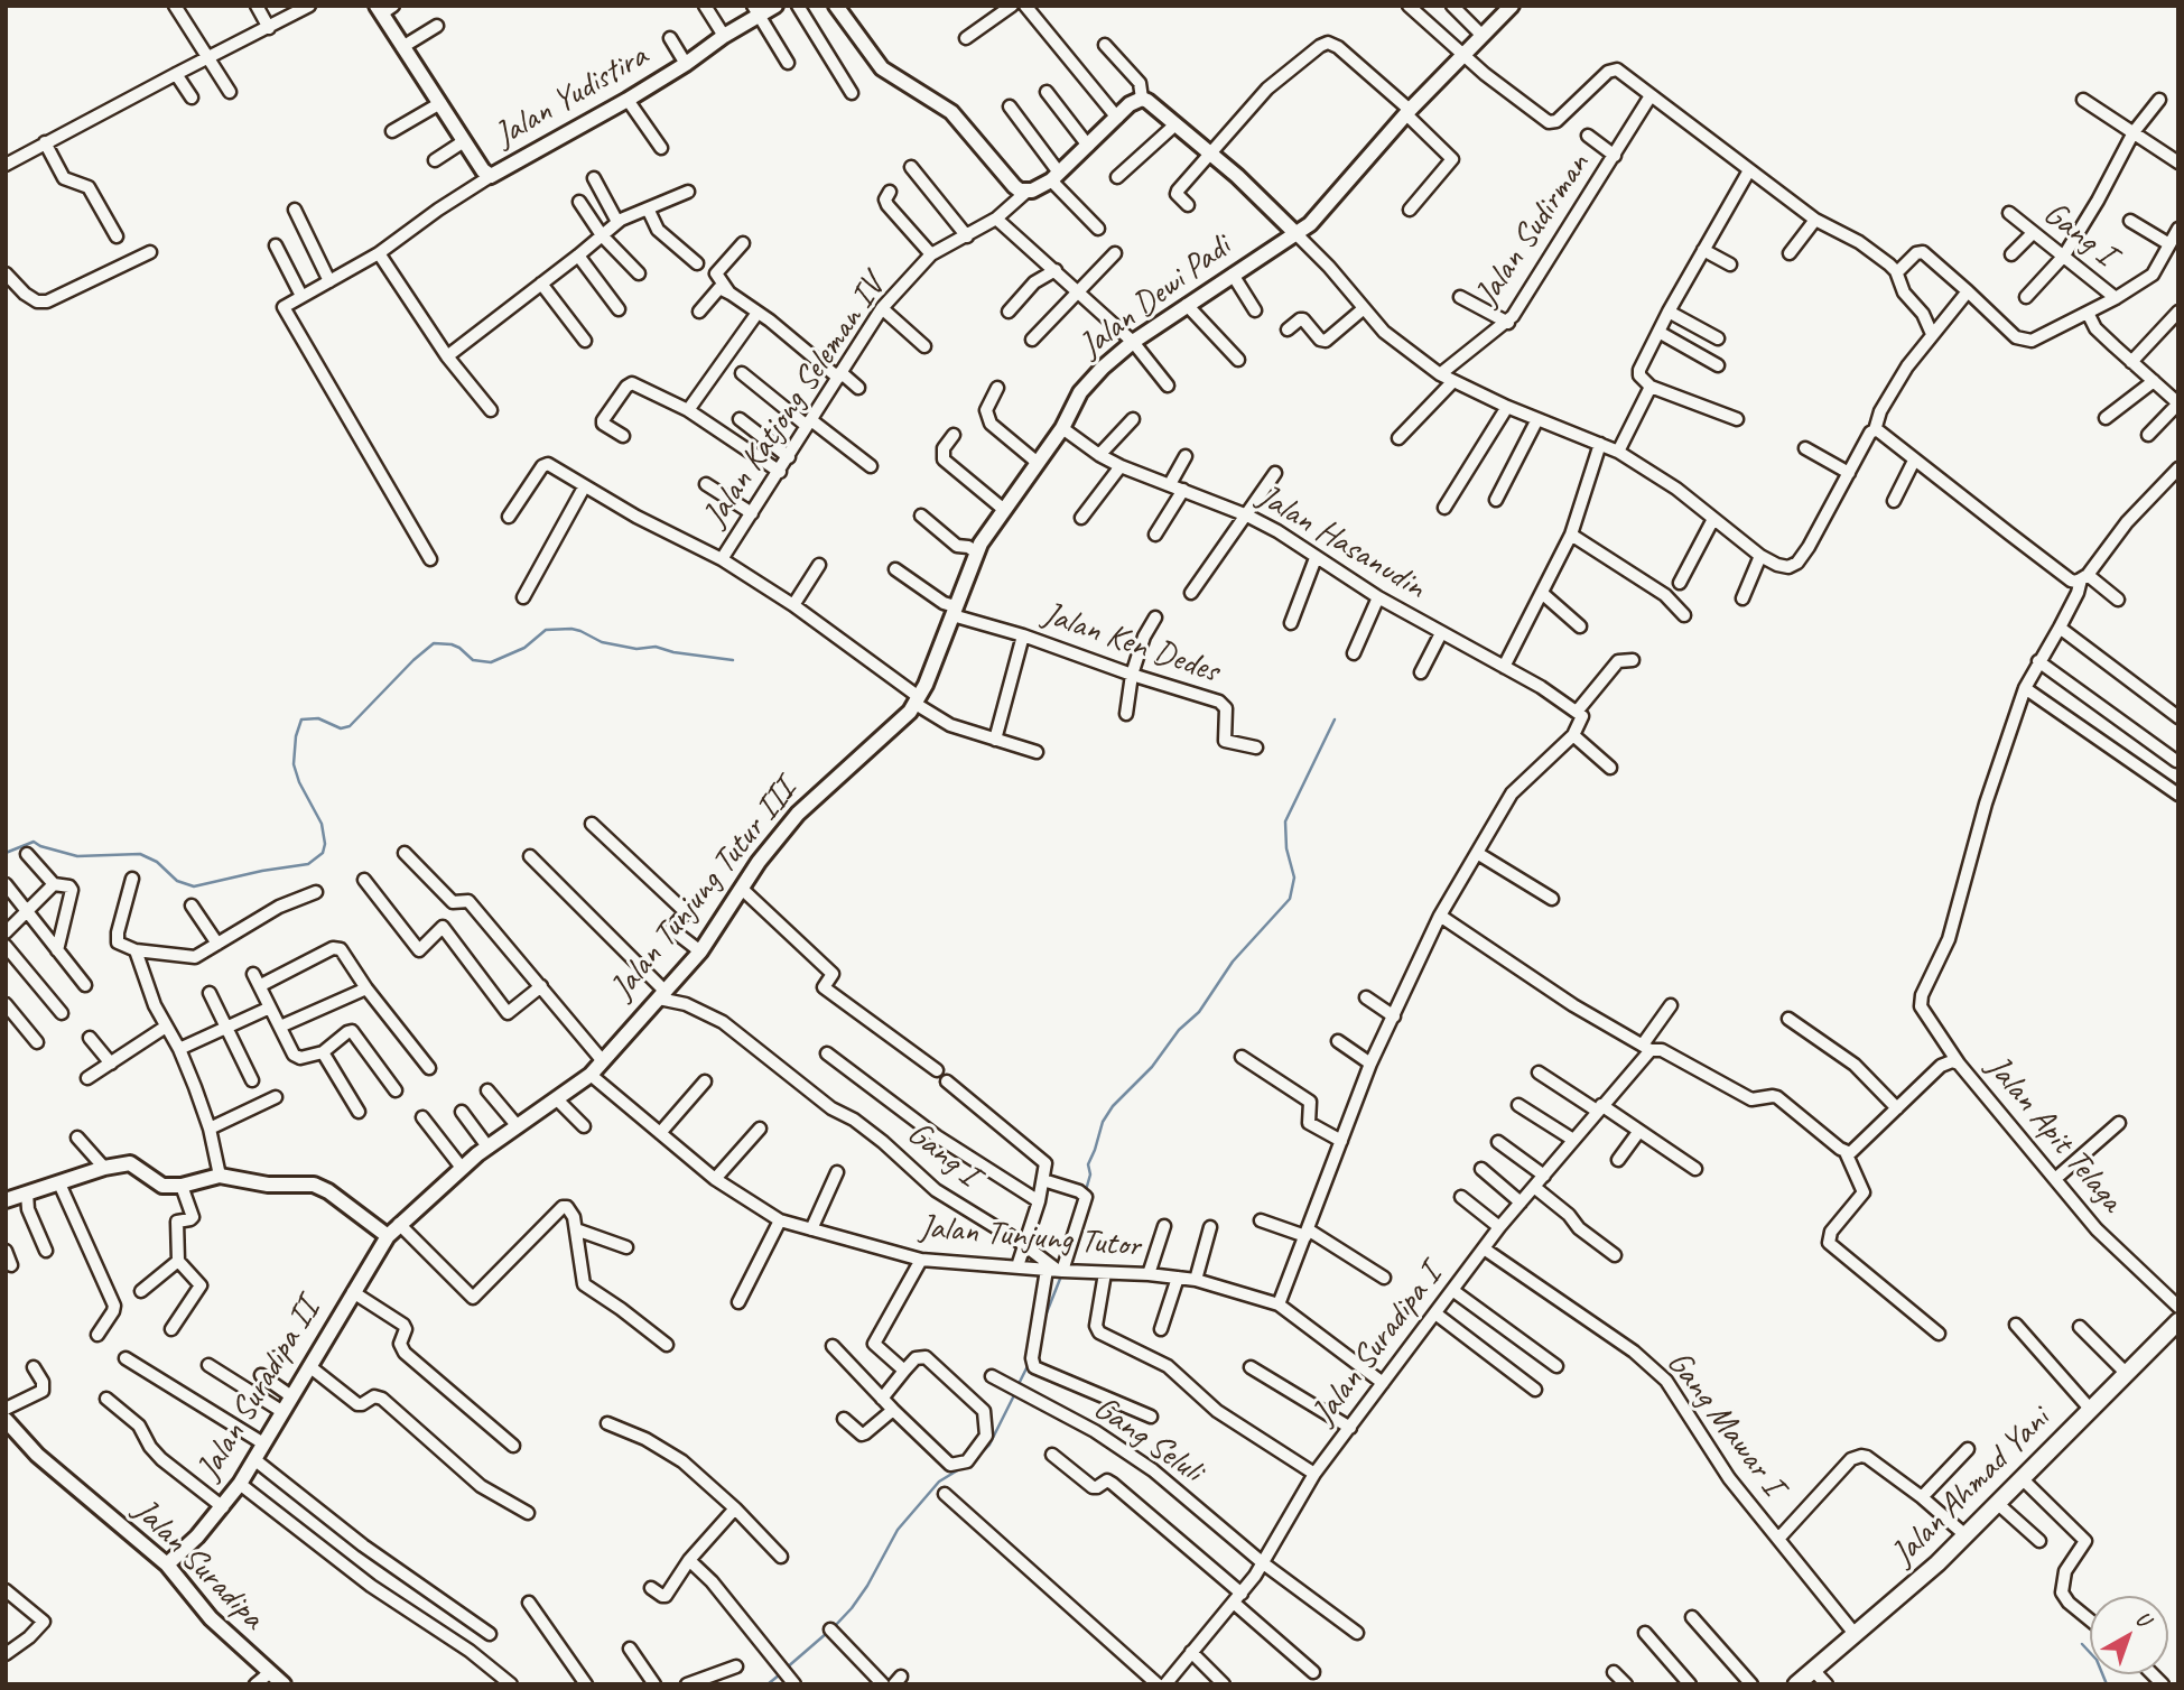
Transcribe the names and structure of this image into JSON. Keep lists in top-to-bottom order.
{
  "streets": {
    "main road": ["Jalan Ahmad Yani"],
    "street": [
      "Jalan Yudistira",
      "Jalan Sudirman",
      "Gang I",
      "Jalan Dewi Padi",
      "Jalan Katjong Seleman IV",
      "Jalan Hasanudin",
      "Jalan Ken Dedes",
      "Jalan Tunjung Tutur III",
      "Jalan Apit Telaga",
      "Jalan Tunjung Tutor",
      "Jalan Suradipa I",
      "Jalan Suradipa II",
      "Gang Mawar I",
      "Gang Seluli",
      "Jalan Suradipa"
    ]
  },
  "crossings": [
    ["Gang I", "Jalan Tunjung Tutur III"],
    ["Gang I", "Jalan Tunjung Tutor"],
    ["Jalan Dewi Padi", "Jalan Hasanudin"],
    ["Jalan Dewi Padi", "Jalan Ken Dedes"],
    ["Jalan Dewi Padi", "Jalan Tunjung Tutur III"],
    ["Jalan Tunjung Tutur III", "Jalan Tunjung Tutor"],
    ["Jalan Tunjung Tutur III", "Jalan Suradipa II"],
    ["Jalan Suradipa I", "Gang Mawar I"],
    ["Jalan Suradipa I", "Gang Seluli"],
    ["Jalan Suradipa II", "Jalan Suradipa"],
    ["Gang Mawar I", "Jalan Ahmad Yani"]
  ],
  "north": "top right"
}
